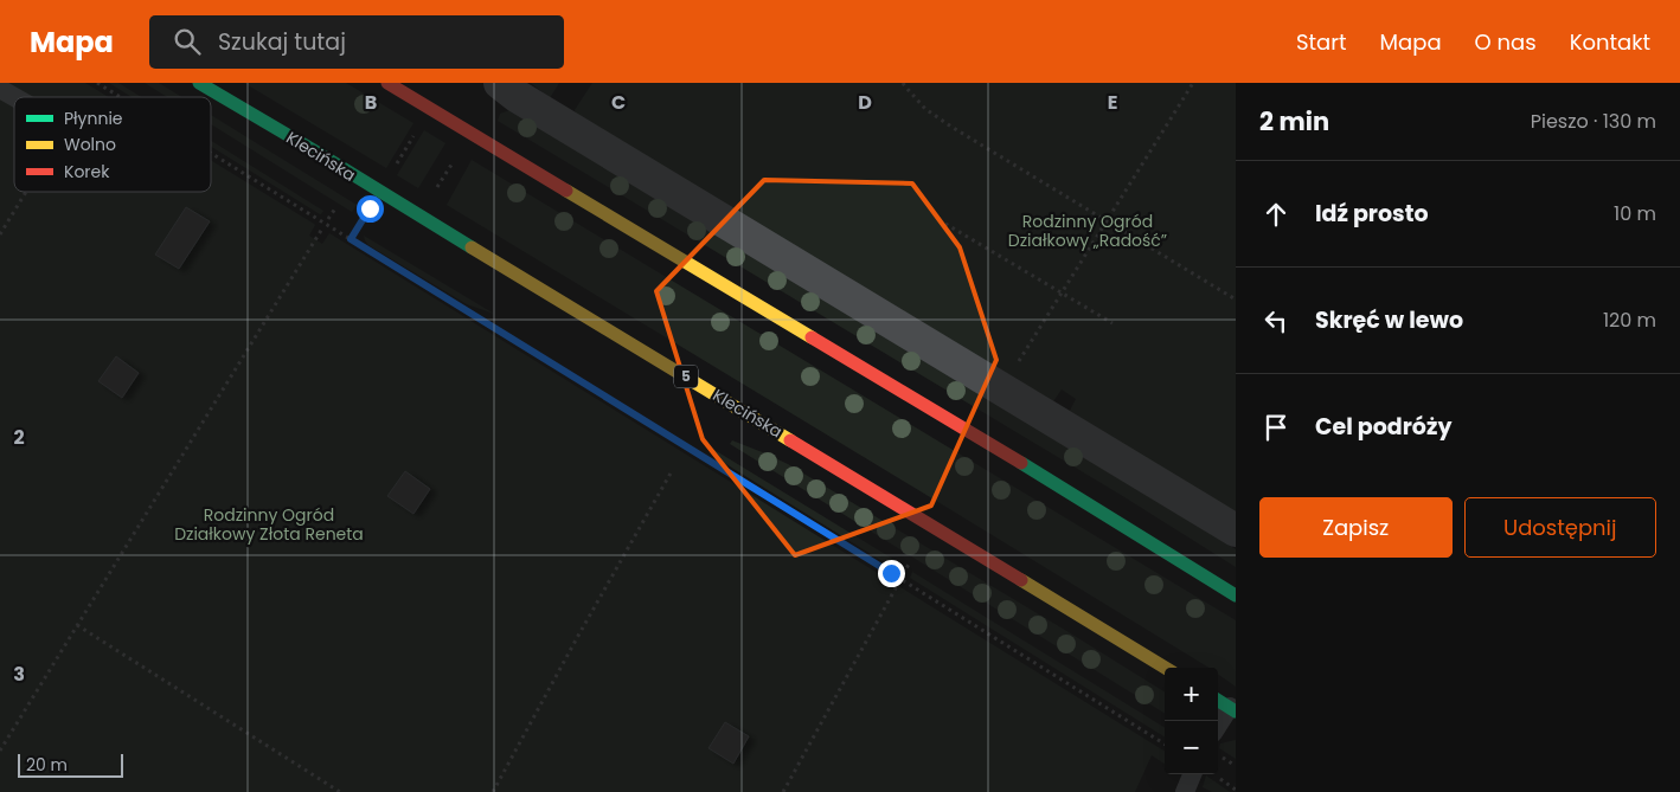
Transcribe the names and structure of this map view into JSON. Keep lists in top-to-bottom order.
{
  "streets": {
    "main road": ["Klecińska", "5"]
  },
  "parks": ["Rodzinny Ogród Działkowy „Radość”", "Rodzinny Ogród Działkowy Złota Reneta"],
  "legend": ["Płynnie", "Wolno", "Korek"],
  "scale_bar": "20 m",
  "page": {
    "header": "Mapa",
    "search": "Szukaj tutaj",
    "nav": [
      "Start",
      "Mapa",
      "O nas",
      "Kontakt"
    ],
    "heading": ["2 min", "Pieszo · 130 m"],
    "list": [
      ["Idź prosto", "10 m"],
      ["Skręć w lewo", "120 m"],
      "Cel podróży"
    ],
    "buttons": ["Zapisz", "Udostępnij"],
    "map_buttons": ["+", "−"],
    "scale": "20 m"
  },
  "grid": {
    "columns": [
      "B",
      "C",
      "D",
      "E"
    ],
    "rows": ["2", "3"]
  }
}
